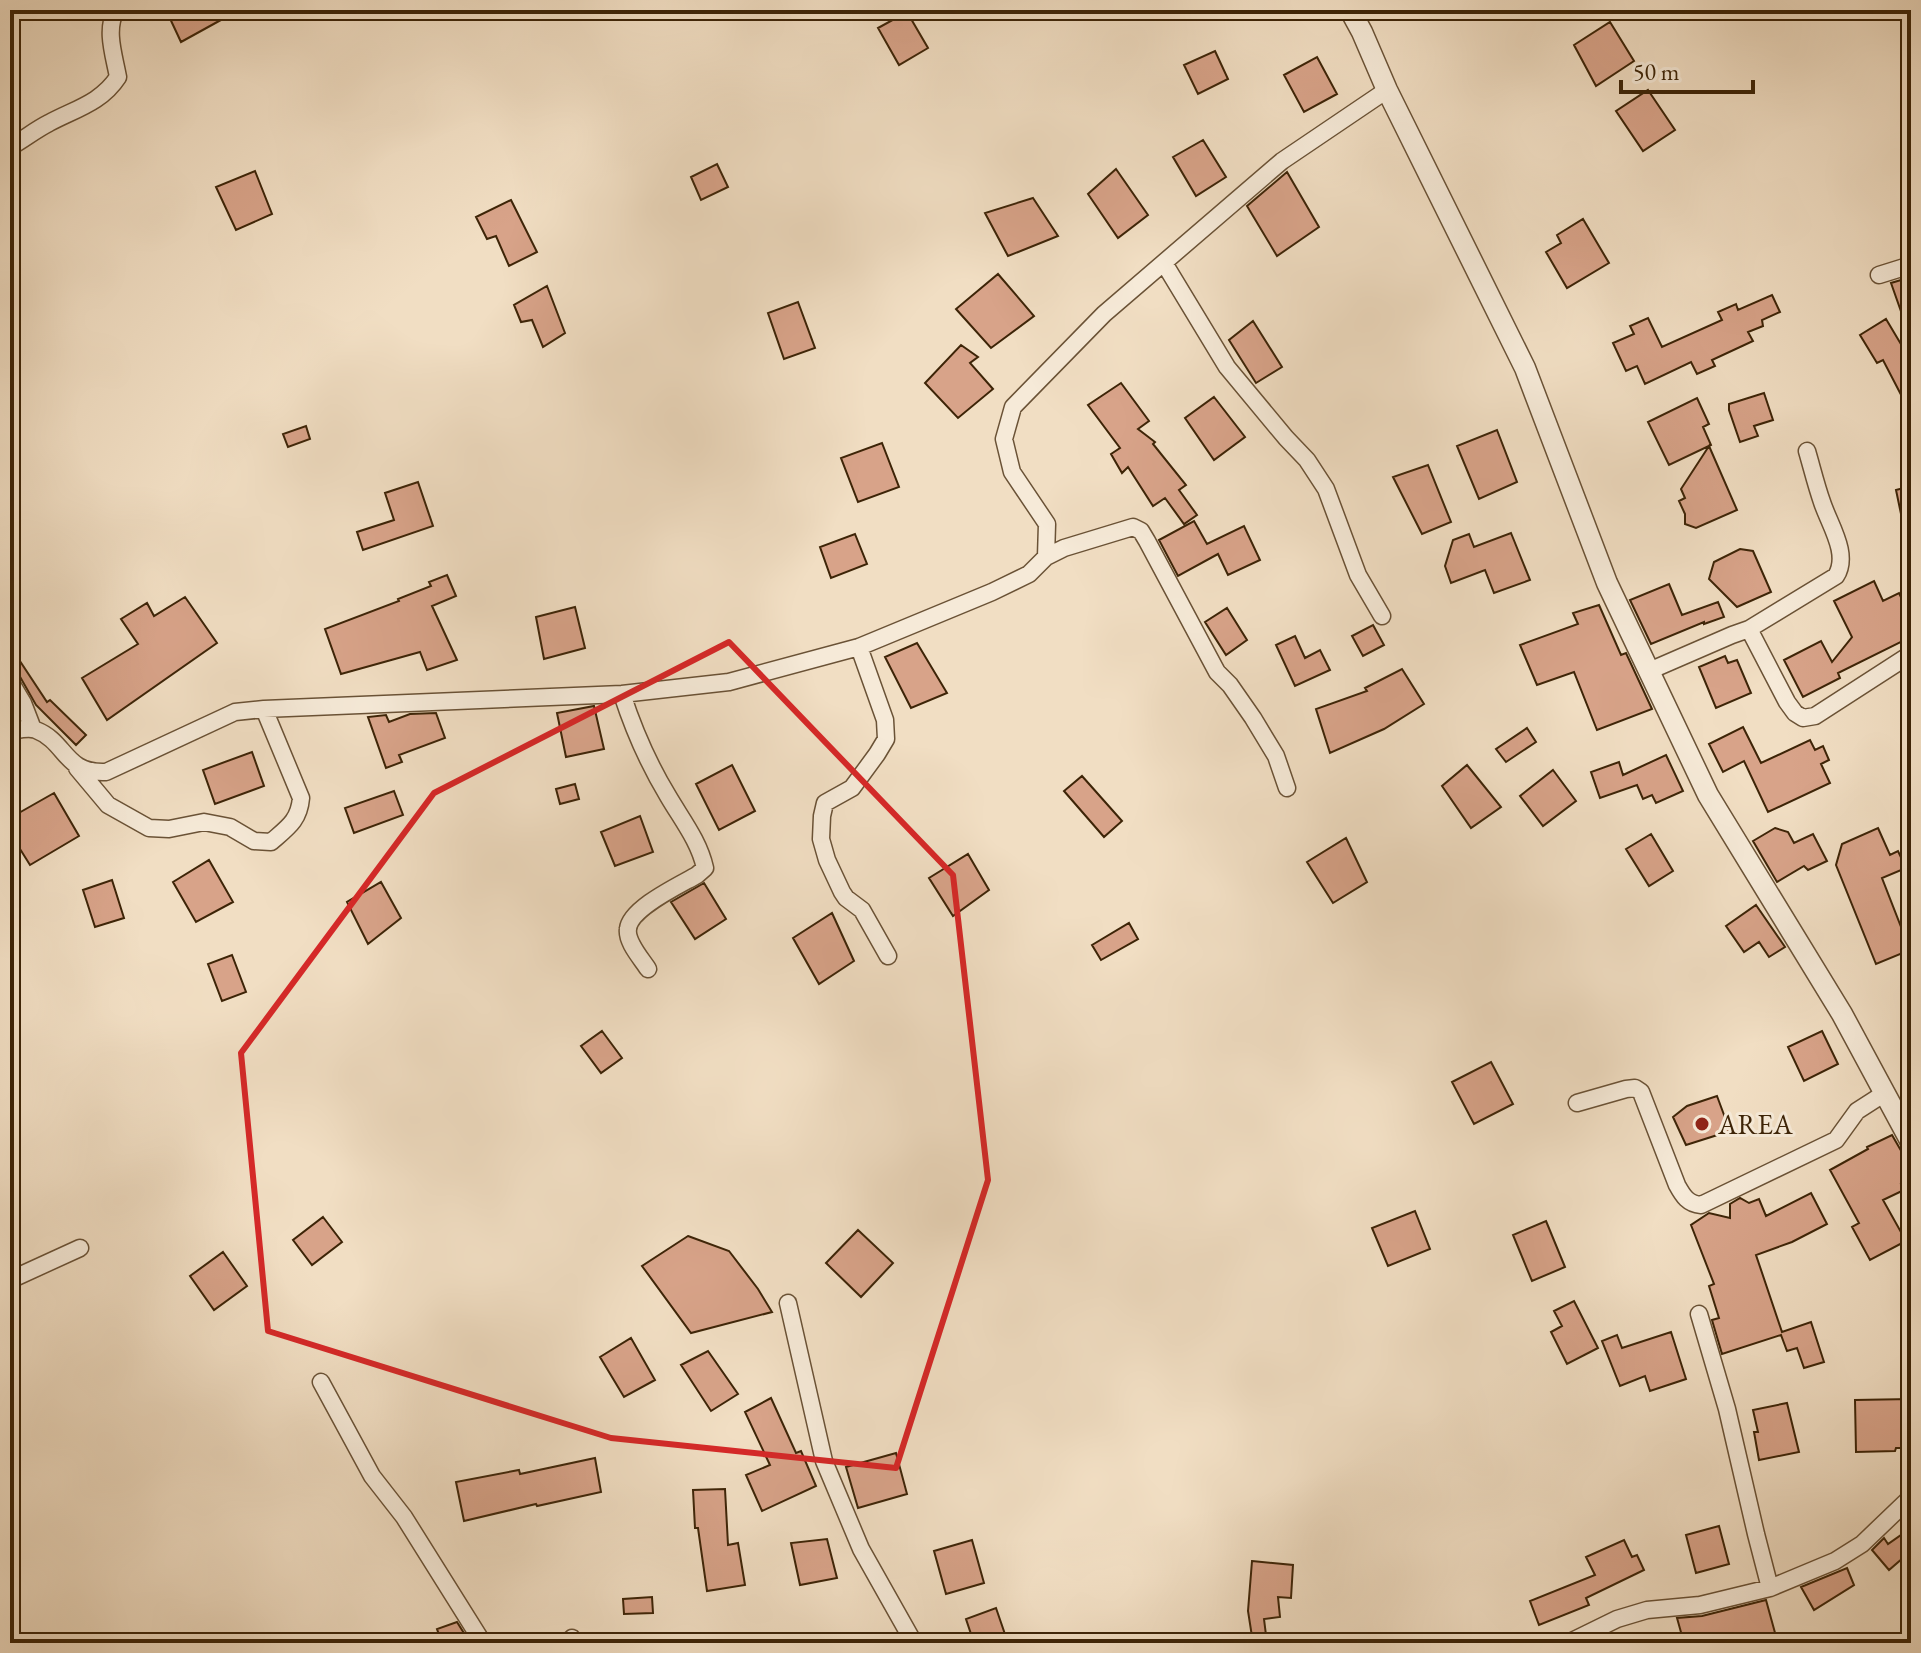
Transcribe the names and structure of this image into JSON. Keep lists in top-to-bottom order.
{
  "places": ["AREA"],
  "scale_bar": "50 m"
}
